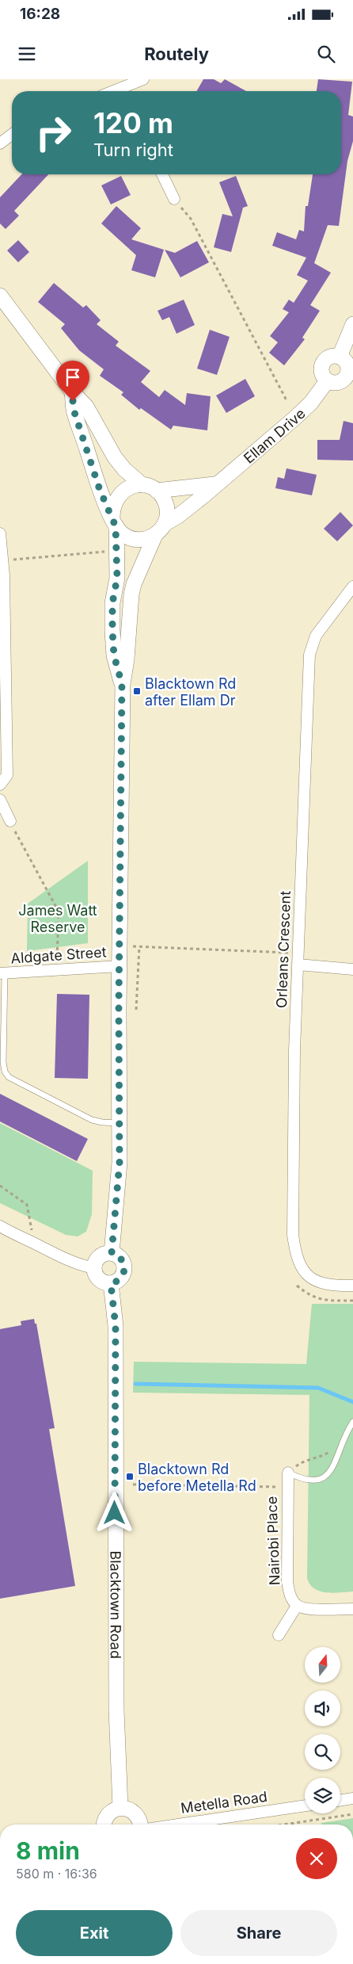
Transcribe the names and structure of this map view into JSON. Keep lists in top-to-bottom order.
{
  "streets": {
    "main road": ["Ellam Drive", "Blacktown Road"],
    "street": [
      "Orleans Crescent",
      "Aldgate Street",
      "Nairobi Place",
      "Metella Road"
    ]
  },
  "parks": ["James Watt Reserve"],
  "places": {
    "transit": ["Blacktown Rd after Ellam Dr", "Blacktown Rd before Metella Rd"]
  },
  "north": "top",
  "page": {
    "status": "16:28",
    "header": "Routely",
    "turn": ["120 m", "Turn right"],
    "heading": ["8 min", "580 m · 16:36"],
    "buttons": ["Exit", "Share"]
  }
}
